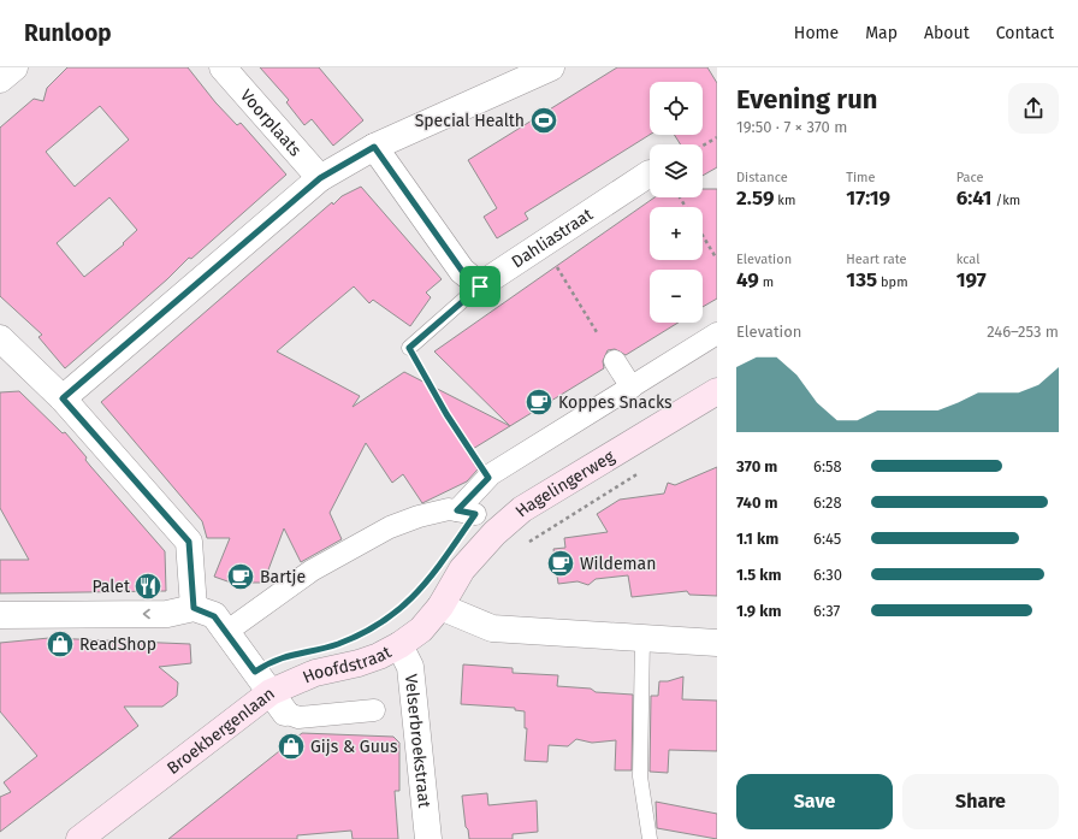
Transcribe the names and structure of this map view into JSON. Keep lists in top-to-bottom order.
{
  "streets": {
    "main road": ["Hagelingerweg", "Hoofdstraat", "Broekbergenlaan"],
    "street": ["Voorplaats", "Dahliastraat", "Velserbroekstraat"]
  },
  "crossings": [
    ["Hagelingerweg", "Hoofdstraat"],
    ["Hoofdstraat", "Broekbergenlaan"],
    ["Hoofdstraat", "Velserbroekstraat"]
  ],
  "places": {
    "sports": ["Special Health"],
    "cafe": ["Koppes Snacks", "Wildeman", "Bartje"],
    "restaurant": ["Palet"],
    "shop": ["ReadShop", "Gijs & Guus"]
  },
  "page": {
    "header": "Runloop",
    "nav": [
      "Home",
      "Map",
      "About",
      "Contact"
    ],
    "heading": ["Evening run", "19:50 · 7 × 370 m"],
    "map_buttons": ["+", "−"],
    "stats": [
      ["Distance", "2.59 km"],
      ["Time", "17:19"],
      ["Pace", "6:41 /km"],
      ["Elevation", "49 m"],
      ["Heart rate", "135 bpm"],
      ["kcal", "197"]
    ],
    "chart": ["Elevation", "246–253 m"],
    "list": [
      {
        "name": "370 m",
        "note": "6:58"
      },
      {
        "name": "740 m",
        "note": "6:28"
      },
      {
        "name": "1.1 km",
        "note": "6:45"
      },
      {
        "name": "1.5 km",
        "note": "6:30"
      },
      {
        "name": "1.9 km",
        "note": "6:37"
      }
    ],
    "buttons": ["Save", "Share"]
  }
}
